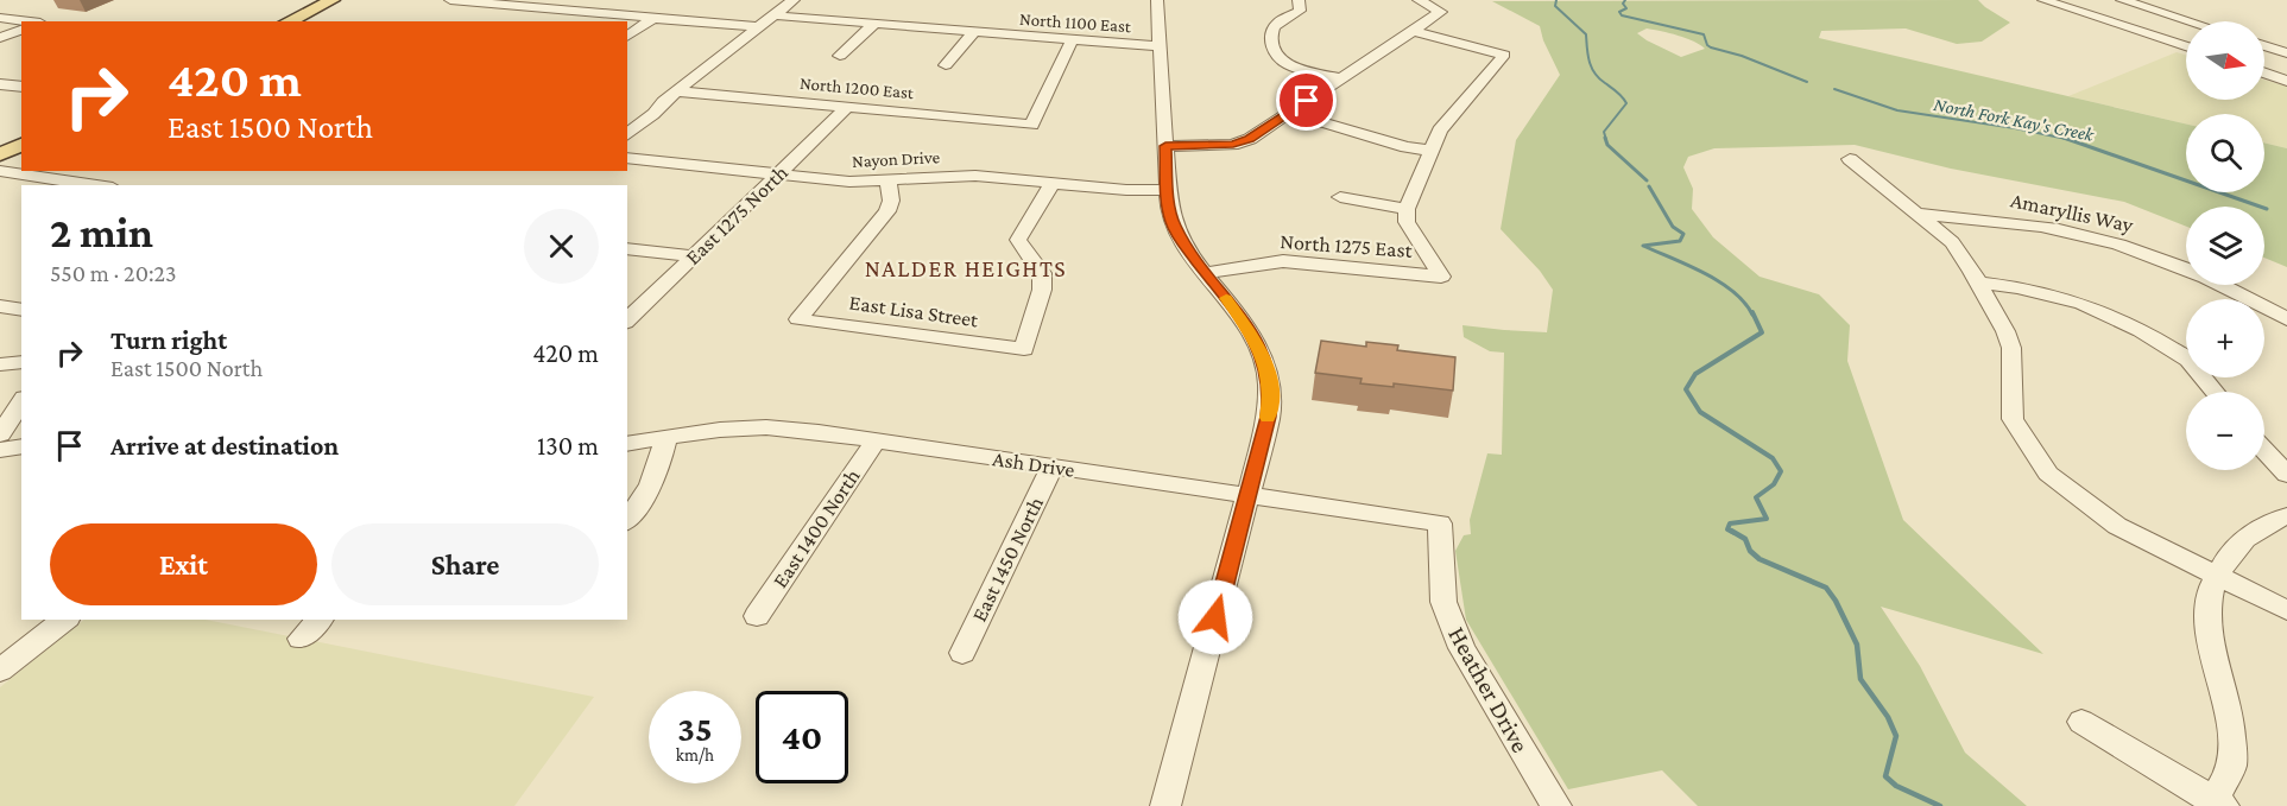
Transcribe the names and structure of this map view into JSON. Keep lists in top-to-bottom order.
{
  "streets": {
    "street": [
      "North 1100 East",
      "North 1200 East",
      "Nayon Drive",
      "Amaryllis Way",
      "East 1275 North",
      "North 1275 East",
      "East Lisa Street",
      "Ash Drive",
      "East 1400 North",
      "East 1450 North",
      "Heather Drive"
    ]
  },
  "crossings": [
    ["North 1100 East", "North 1200 East"],
    ["North 1200 East", "East 1275 North"],
    ["Nayon Drive", "East 1275 North"],
    ["Nayon Drive", "East Lisa Street"],
    ["Ash Drive", "East 1400 North"],
    ["Ash Drive", "East 1450 North"],
    ["Ash Drive", "Heather Drive"]
  ],
  "districts": ["NALDER HEIGHTS"],
  "water": ["North Fork Kay's Creek"],
  "north": "right",
  "page": {
    "map_buttons": ["+", "−"],
    "turn": ["420 m", "East 1500 North"],
    "heading": ["2 min", "550 m · 20:23"],
    "list": [
      {
        "name": "Turn right",
        "note": "East 1500 North",
        "value": "420 m"
      },
      {
        "name": "Arrive at destination",
        "value": "130 m"
      }
    ],
    "buttons": ["Exit", "Share"],
    "speed": "35 km/h",
    "limit": "40"
  }
}
